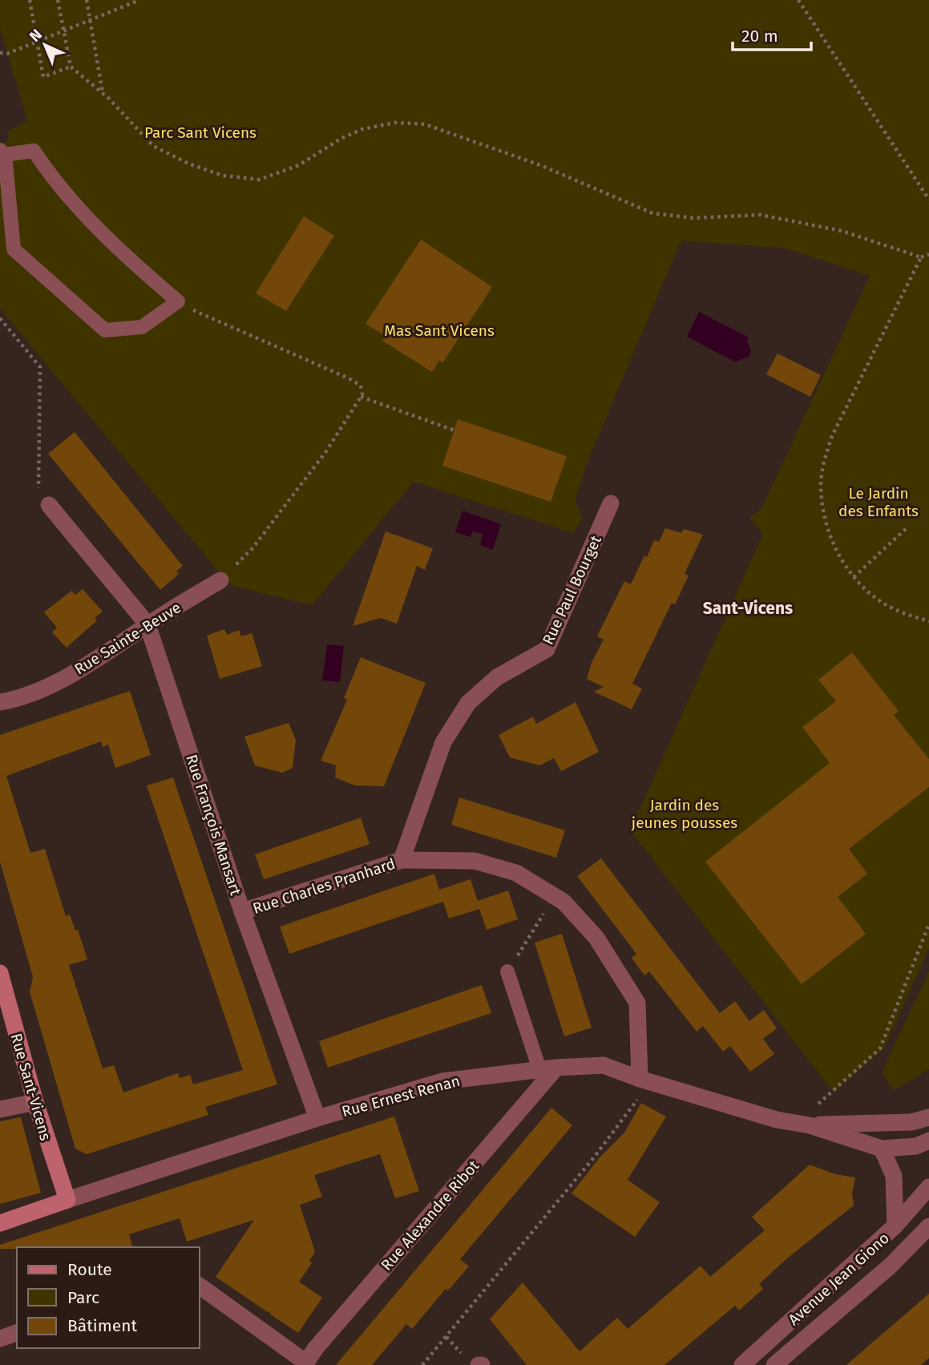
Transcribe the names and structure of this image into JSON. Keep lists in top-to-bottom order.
{
  "streets": {
    "main road": ["Rue Sant-Vicens", "Rue Ernest Renan"],
    "street": [
      "Rue Paul Bourget",
      "Rue Sainte-Beuve",
      "Rue François Mansart",
      "Rue Charles Pranhard",
      "Rue Alexandre Ribot",
      "Avenue Jean Giono"
    ]
  },
  "crossings": [
    ["Rue Paul Bourget", "Rue Charles Pranhard"],
    ["Rue Sainte-Beuve", "Rue François Mansart"],
    ["Rue François Mansart", "Rue Charles Pranhard"],
    ["Rue François Mansart", "Rue Ernest Renan"],
    ["Rue Charles Pranhard", "Rue Ernest Renan"],
    ["Rue Sant-Vicens", "Rue Ernest Renan"],
    ["Rue Ernest Renan", "Rue Alexandre Ribot"]
  ],
  "districts": ["Sant-Vicens"],
  "parks": [
    "Parc Sant Vicens",
    "Mas Sant Vicens",
    "Le Jardin des Enfants",
    "Jardin des jeunes pousses"
  ],
  "legend": ["Route", "Parc", "Bâtiment"],
  "scale_bar": "20 m",
  "north": "top left"
}
